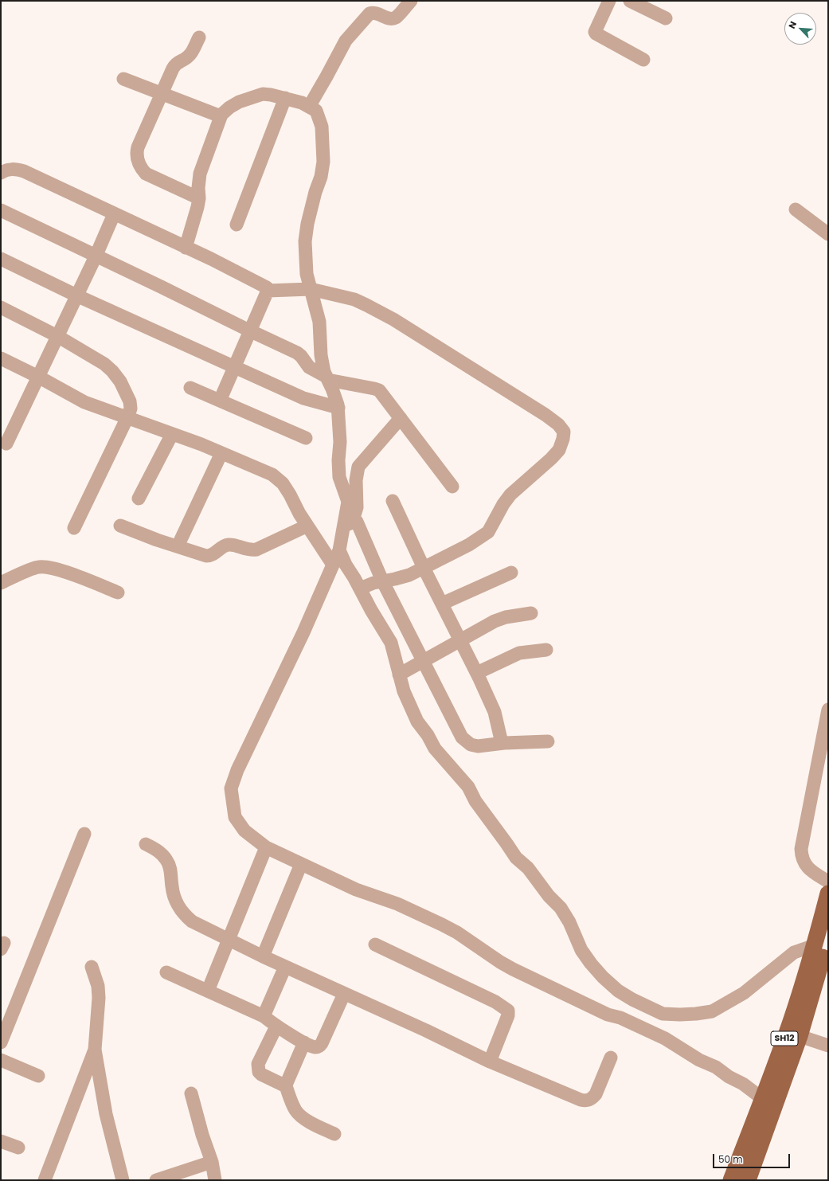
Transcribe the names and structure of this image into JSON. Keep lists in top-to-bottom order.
{
  "streets": {
    "main road": ["SH12"]
  },
  "scale_bar": "50 m",
  "north": "top left"
}
